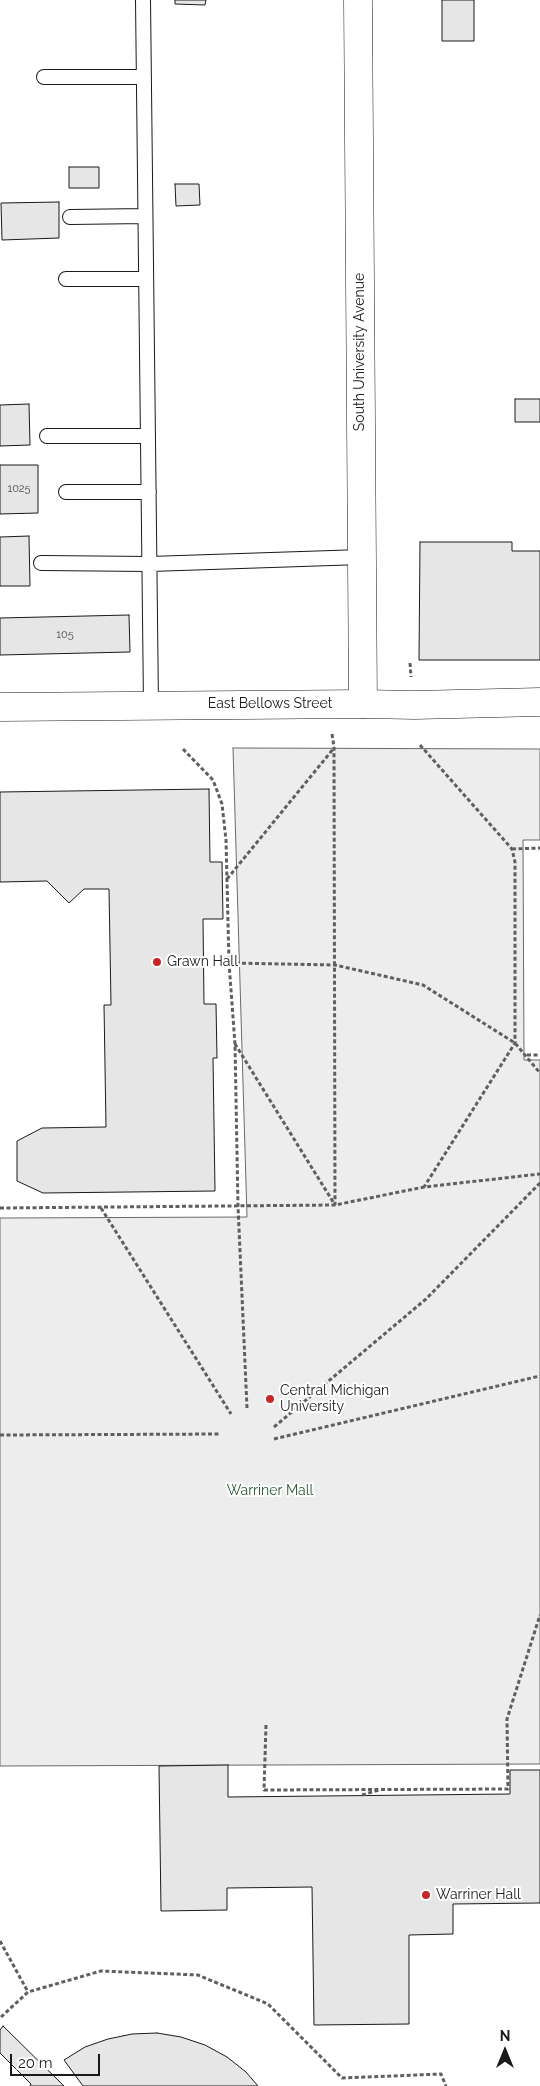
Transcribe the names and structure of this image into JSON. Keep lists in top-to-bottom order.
{
  "streets": {
    "street": ["South University Avenue", "East Bellows Street"]
  },
  "crossings": [
    ["South University Avenue", "East Bellows Street"]
  ],
  "parks": ["Warriner Mall"],
  "places": ["Grawn Hall", "Central Michigan University", "Warriner Hall"],
  "house_numbers": ["1025", "105"],
  "scale_bar": "20 m",
  "north": "top"
}
